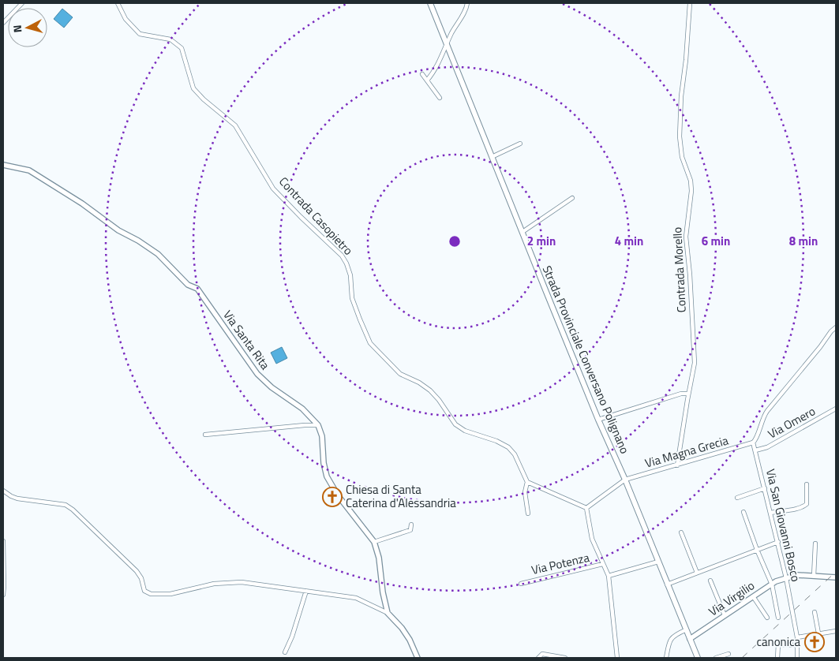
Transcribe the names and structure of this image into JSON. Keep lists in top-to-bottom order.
{
  "streets": {
    "main road": ["Strada Provinciale Conversano Polignano"],
    "street": [
      "Contrada Casopietro",
      "Contrada Morello",
      "Via Santa Rita",
      "Via Omero",
      "Via Magna Grecia",
      "Via San Giovanni Bosco",
      "Via Potenza",
      "Via Virgilio"
    ]
  },
  "crossings": [
    ["Contrada Morello", "Via Magna Grecia"],
    ["Strada Provinciale Conversano Polignano", "Via Magna Grecia"],
    ["Strada Provinciale Conversano Polignano", "Via Virgilio"],
    ["Via Omero", "Via San Giovanni Bosco"],
    ["Via Magna Grecia", "Via San Giovanni Bosco"],
    ["Via San Giovanni Bosco", "Via Virgilio"]
  ],
  "places": {
    "church": ["Chiesa di Santa Caterina d'Alessandria", "canonica"]
  },
  "north": "left",
  "rings": [
    "2 min",
    "4 min",
    "6 min",
    "8 min"
  ]
}
